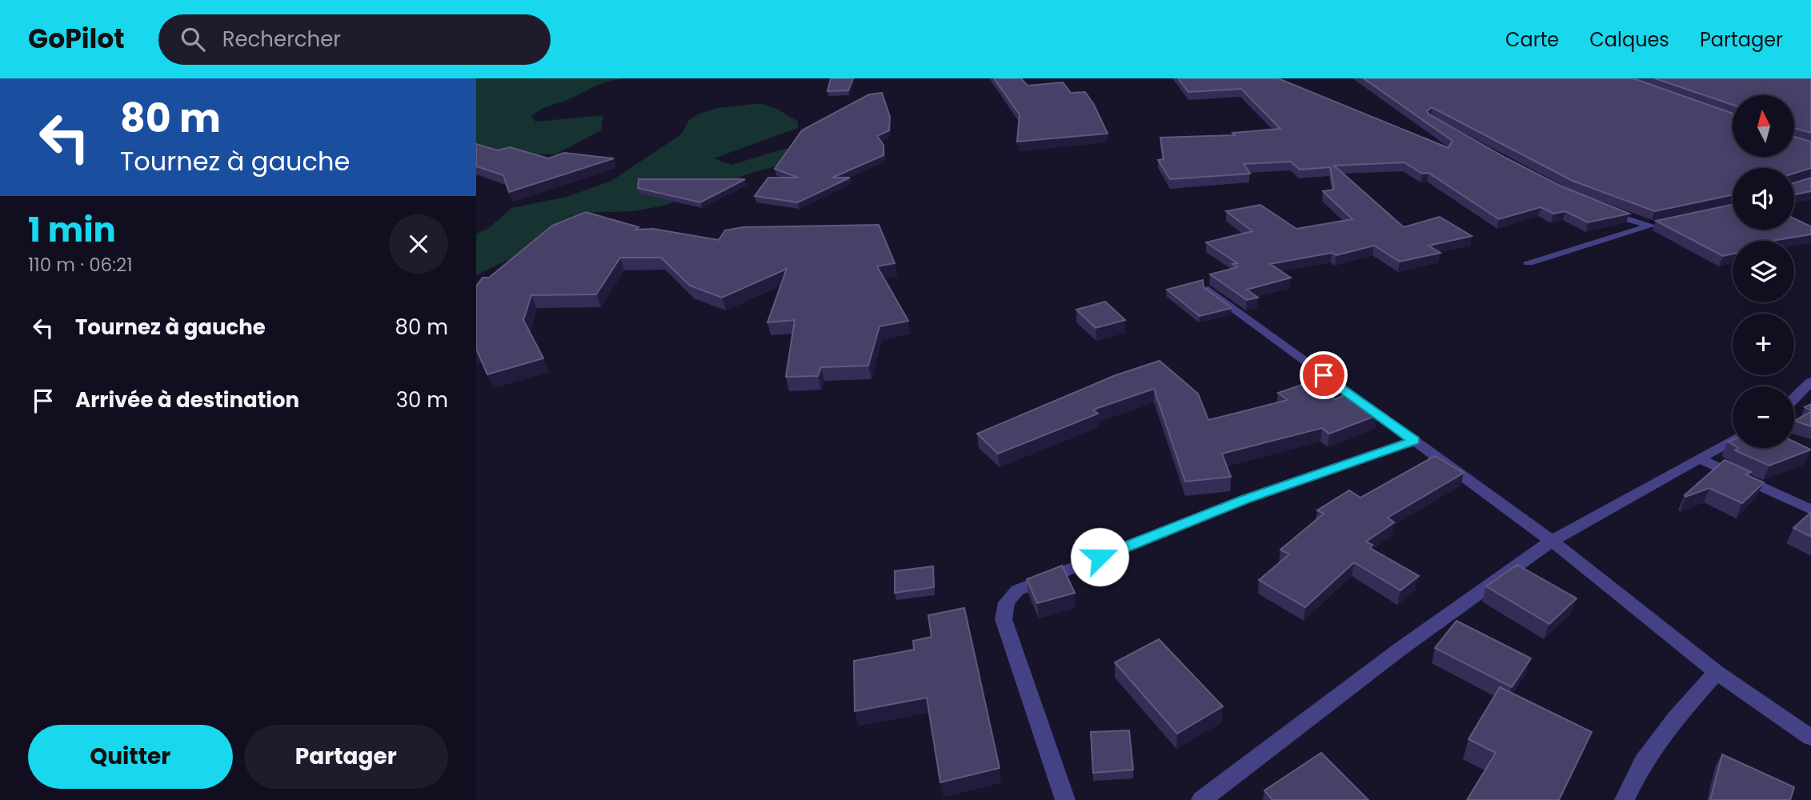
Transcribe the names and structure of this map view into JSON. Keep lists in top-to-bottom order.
{
  "north": "top",
  "page": {
    "header": "GoPilot",
    "search": "Rechercher",
    "nav": ["Carte", "Calques", "Partager"],
    "turn": ["80 m", "Tournez à gauche"],
    "map_buttons": ["+", "−"],
    "heading": ["1 min", "110 m · 06:21"],
    "list": [
      {
        "name": "Tournez à gauche",
        "value": "80 m"
      },
      {
        "name": "Arrivée à destination",
        "value": "30 m"
      }
    ],
    "buttons": ["Quitter", "Partager"]
  }
}
